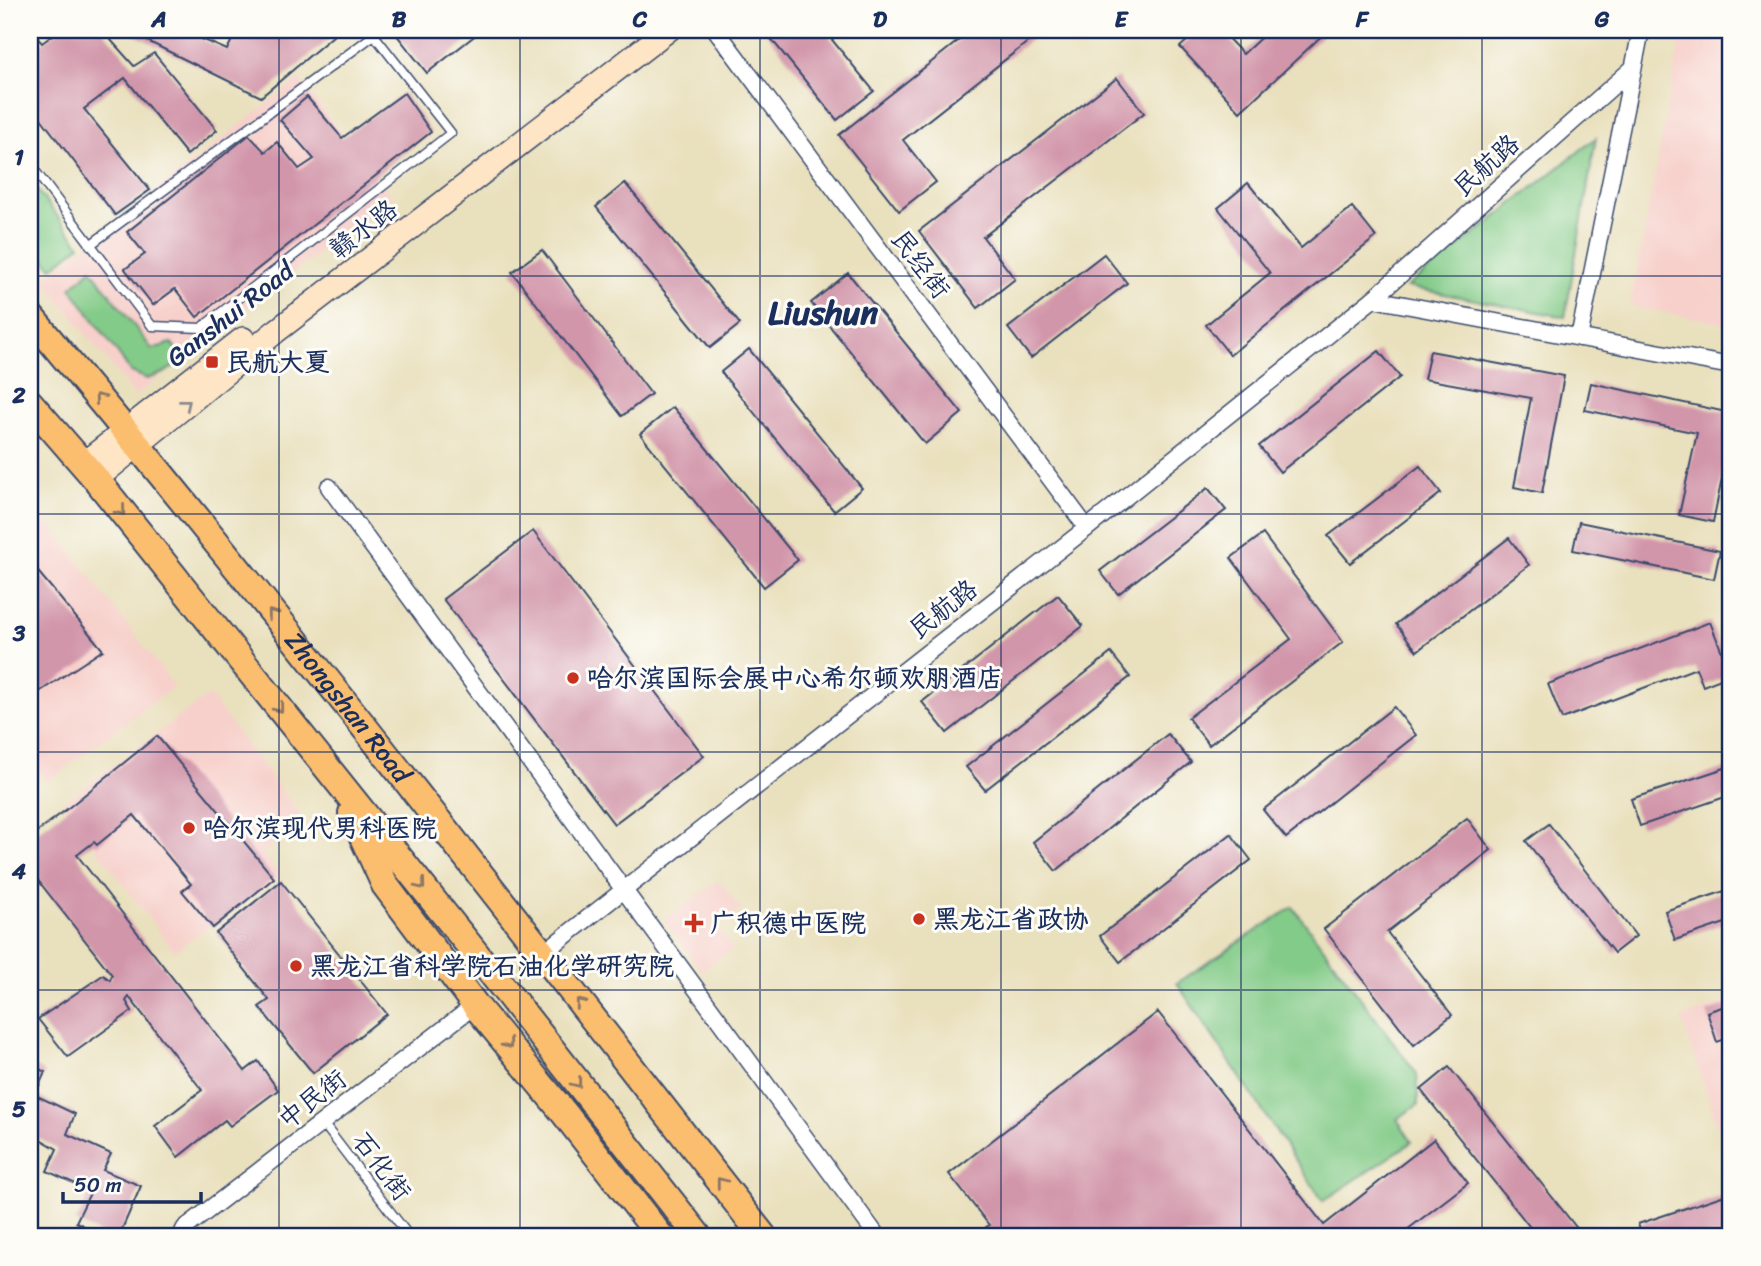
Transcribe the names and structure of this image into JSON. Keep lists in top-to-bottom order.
{
  "streets": {
    "main road": ["赣水路", "Ganshui Road", "Zhongshan Road"],
    "street": ["民航路", "民经街", "中民街"],
    "lane": ["石化街"]
  },
  "crossings": [
    ["民航路", "民经街"],
    ["民航路", "Zhongshan Road"],
    ["赣水路", "Ganshui Road"],
    ["赣水路", "Zhongshan Road"],
    ["Ganshui Road", "Zhongshan Road"],
    ["中民街", "石化街"]
  ],
  "one_way": ["赣水路"],
  "districts": ["Liushun"],
  "places": {
    "transit": ["民航大夏"],
    "other": [
      "哈尔滨国际会展中心希尔顿欢朋酒店",
      "哈尔滨现代男科医院",
      "黑龙江省政协",
      "黑龙江省科学院石油化学研究院"
    ],
    "health": ["广积德中医院"]
  },
  "scale_bar": "50 m",
  "grid": {
    "columns": [
      "A",
      "B",
      "C",
      "D",
      "E",
      "F",
      "G"
    ],
    "rows": [
      "1",
      "2",
      "3",
      "4",
      "5"
    ]
  }
}
